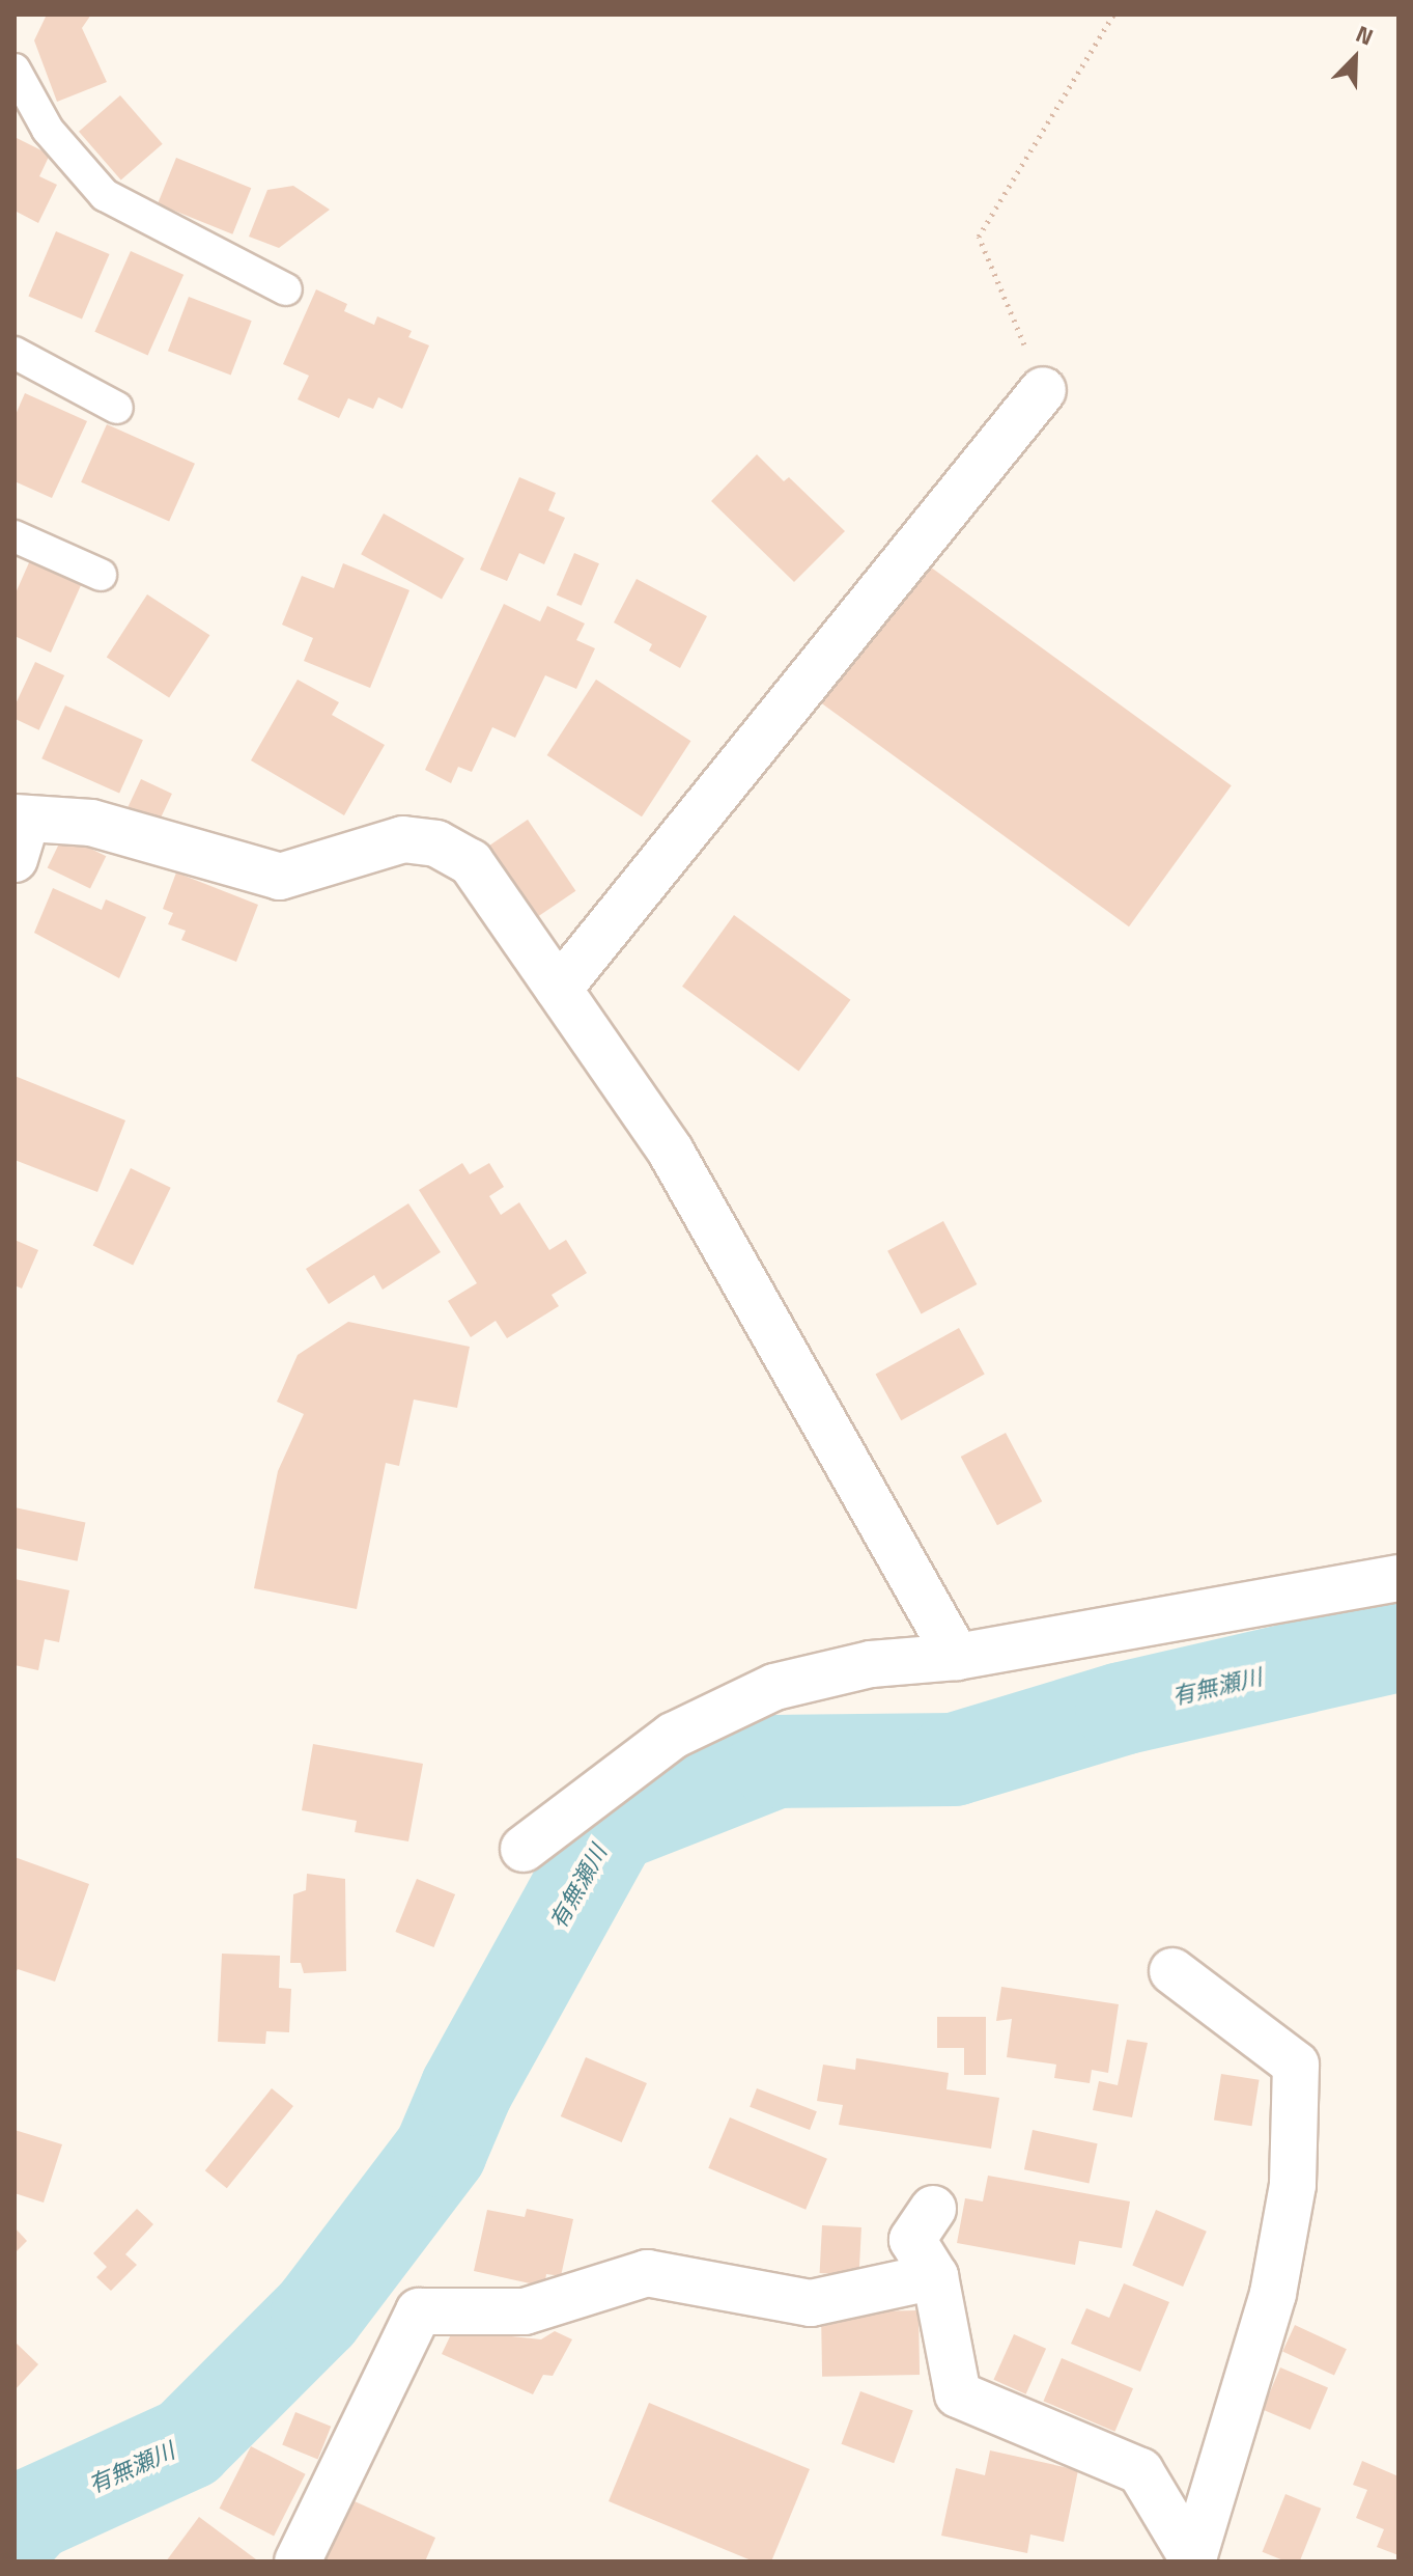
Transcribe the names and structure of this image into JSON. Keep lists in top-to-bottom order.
{
  "water": ["有無瀬川"],
  "north": "top right"
}
